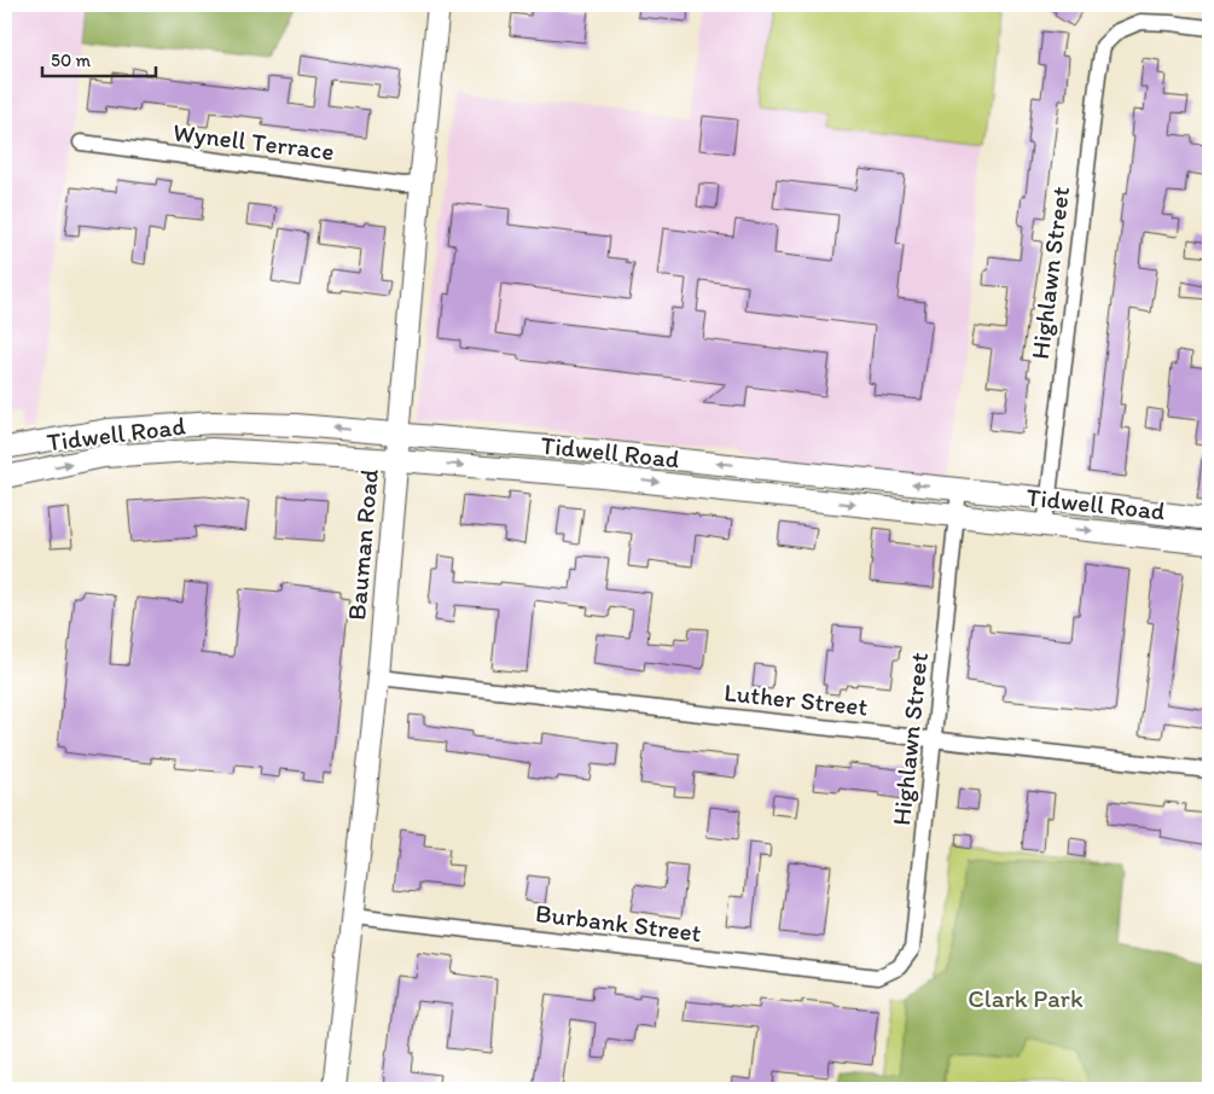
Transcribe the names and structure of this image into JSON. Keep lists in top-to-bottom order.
{
  "streets": {
    "main road": ["Tidwell Road", "Bauman Road"],
    "street": [
      "Wynell Terrace",
      "Highlawn Street",
      "Luther Street",
      "Burbank Street"
    ]
  },
  "crossings": [
    ["Wynell Terrace", "Bauman Road"],
    ["Highlawn Street", "Tidwell Road"],
    ["Highlawn Street", "Luther Street"],
    ["Highlawn Street", "Burbank Street"],
    ["Tidwell Road", "Bauman Road"],
    ["Bauman Road", "Luther Street"],
    ["Bauman Road", "Burbank Street"]
  ],
  "parks": ["Clark Park"],
  "scale_bar": "50 m"
}
